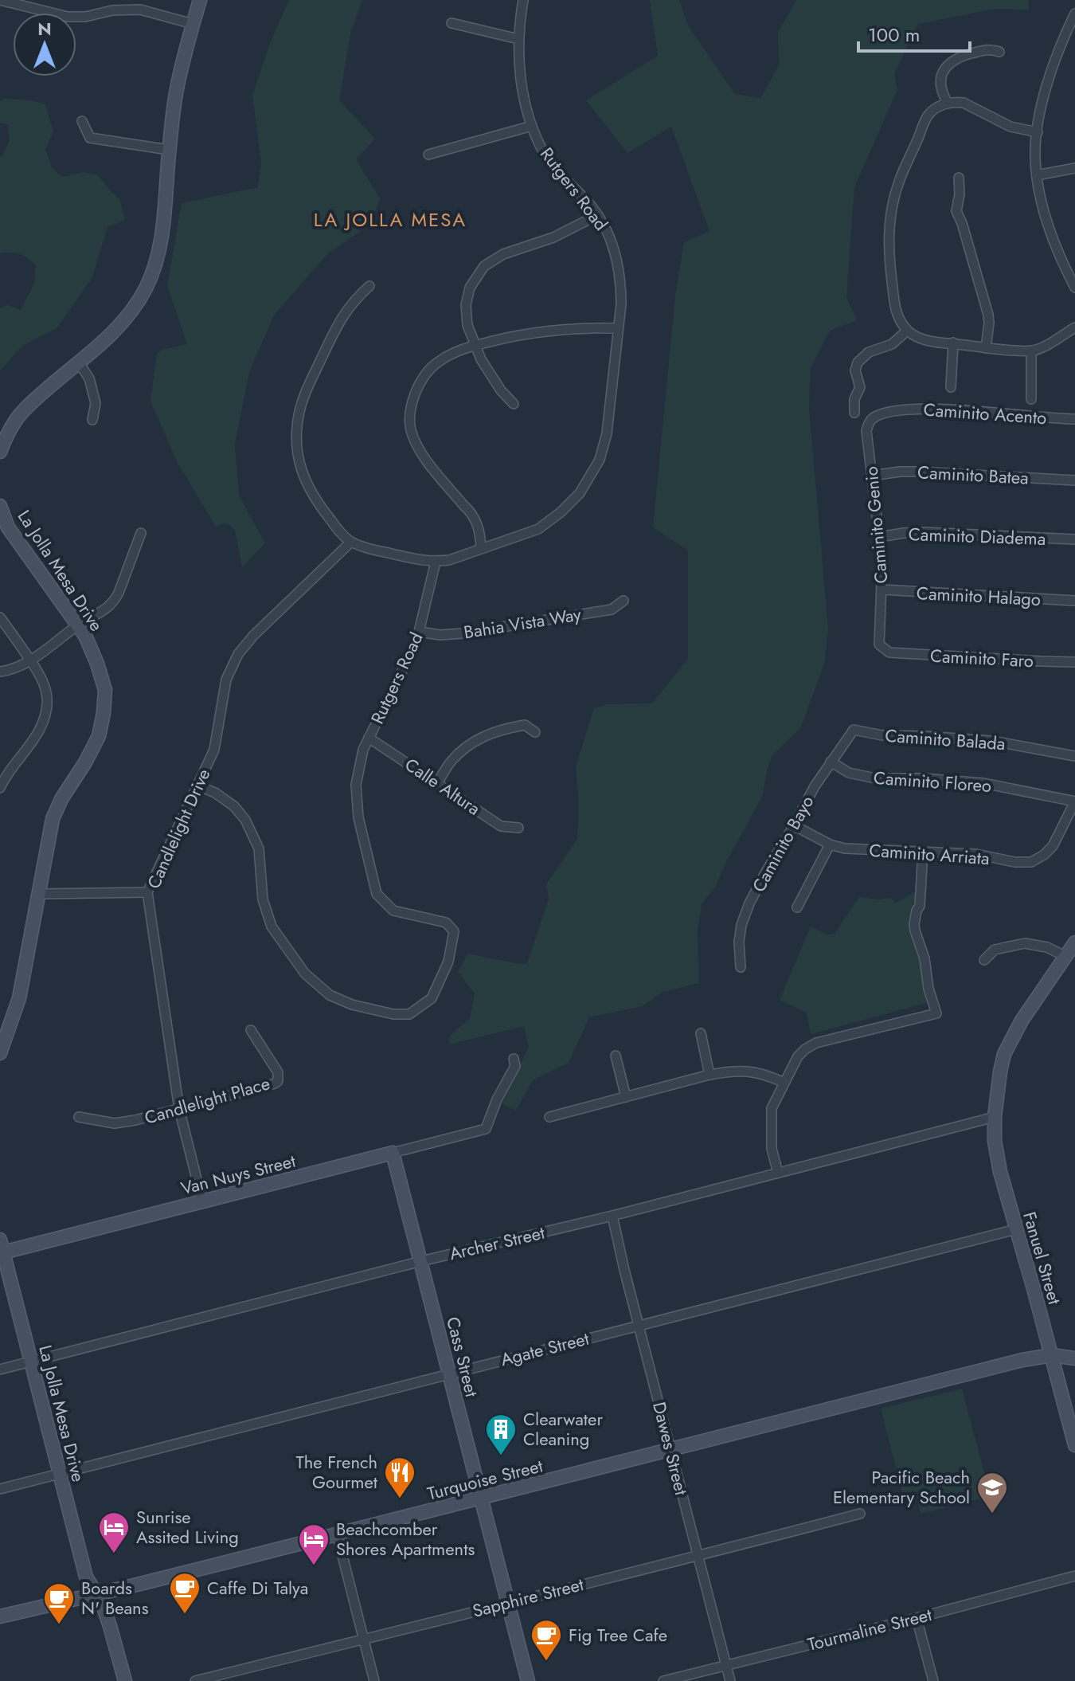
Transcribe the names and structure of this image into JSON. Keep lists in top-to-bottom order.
{
  "streets": {
    "street": [
      "Rutgers Road",
      "Caminito Acento",
      "Caminito Batea",
      "Caminito Genio",
      "Caminito Diadema",
      "La Jolla Mesa Drive",
      "Caminito Halago",
      "Bahia Vista Way",
      "Caminito Faro",
      "Caminito Balada",
      "Caminito Floreo",
      "Calle Altura",
      "Candlelight Drive",
      "Caminito Bayo",
      "Caminito Arriata",
      "Candlelight Place",
      "Van Nuys Street",
      "Archer Street",
      "Fanuel Street",
      "Agate Street",
      "Cass Street",
      "Dawes Street",
      "Turquoise Street",
      "Sapphire Street",
      "Tourmaline Street"
    ]
  },
  "crossings": [
    ["Rutgers Road", "Bahia Vista Way"],
    ["Rutgers Road", "Calle Altura"],
    ["Rutgers Road", "Candlelight Drive"],
    ["Caminito Acento", "Caminito Genio"],
    ["Caminito Batea", "Caminito Genio"],
    ["Caminito Genio", "Caminito Diadema"],
    ["Caminito Genio", "Caminito Halago"],
    ["Caminito Genio", "Caminito Faro"],
    ["La Jolla Mesa Drive", "Van Nuys Street"],
    ["La Jolla Mesa Drive", "Archer Street"],
    ["La Jolla Mesa Drive", "Agate Street"],
    ["La Jolla Mesa Drive", "Turquoise Street"],
    ["Caminito Balada", "Caminito Bayo"],
    ["Caminito Floreo", "Caminito Bayo"],
    ["Caminito Floreo", "Caminito Arriata"],
    ["Candlelight Drive", "Candlelight Place"],
    ["Candlelight Drive", "Van Nuys Street"],
    ["Caminito Bayo", "Caminito Arriata"],
    ["Van Nuys Street", "Cass Street"],
    ["Archer Street", "Fanuel Street"],
    ["Archer Street", "Cass Street"],
    ["Archer Street", "Dawes Street"],
    ["Fanuel Street", "Agate Street"],
    ["Fanuel Street", "Turquoise Street"],
    ["Agate Street", "Cass Street"],
    ["Agate Street", "Dawes Street"],
    ["Cass Street", "Turquoise Street"],
    ["Cass Street", "Sapphire Street"],
    ["Dawes Street", "Turquoise Street"],
    ["Dawes Street", "Sapphire Street"],
    ["Dawes Street", "Tourmaline Street"]
  ],
  "districts": ["LA JOLLA MESA"],
  "places": {
    "building": ["Clearwater Cleaning"],
    "restaurant": ["The French Gourmet"],
    "school or university": ["Pacific Beach Elementary School"],
    "hotel": ["Sunrise Assited Living", "Beachcomber Shores Apartments"],
    "cafe": ["Caffe Di Talya", "Boards N' Beans", "Fig Tree Cafe"]
  },
  "scale_bar": "100 m",
  "north": "top"
}
